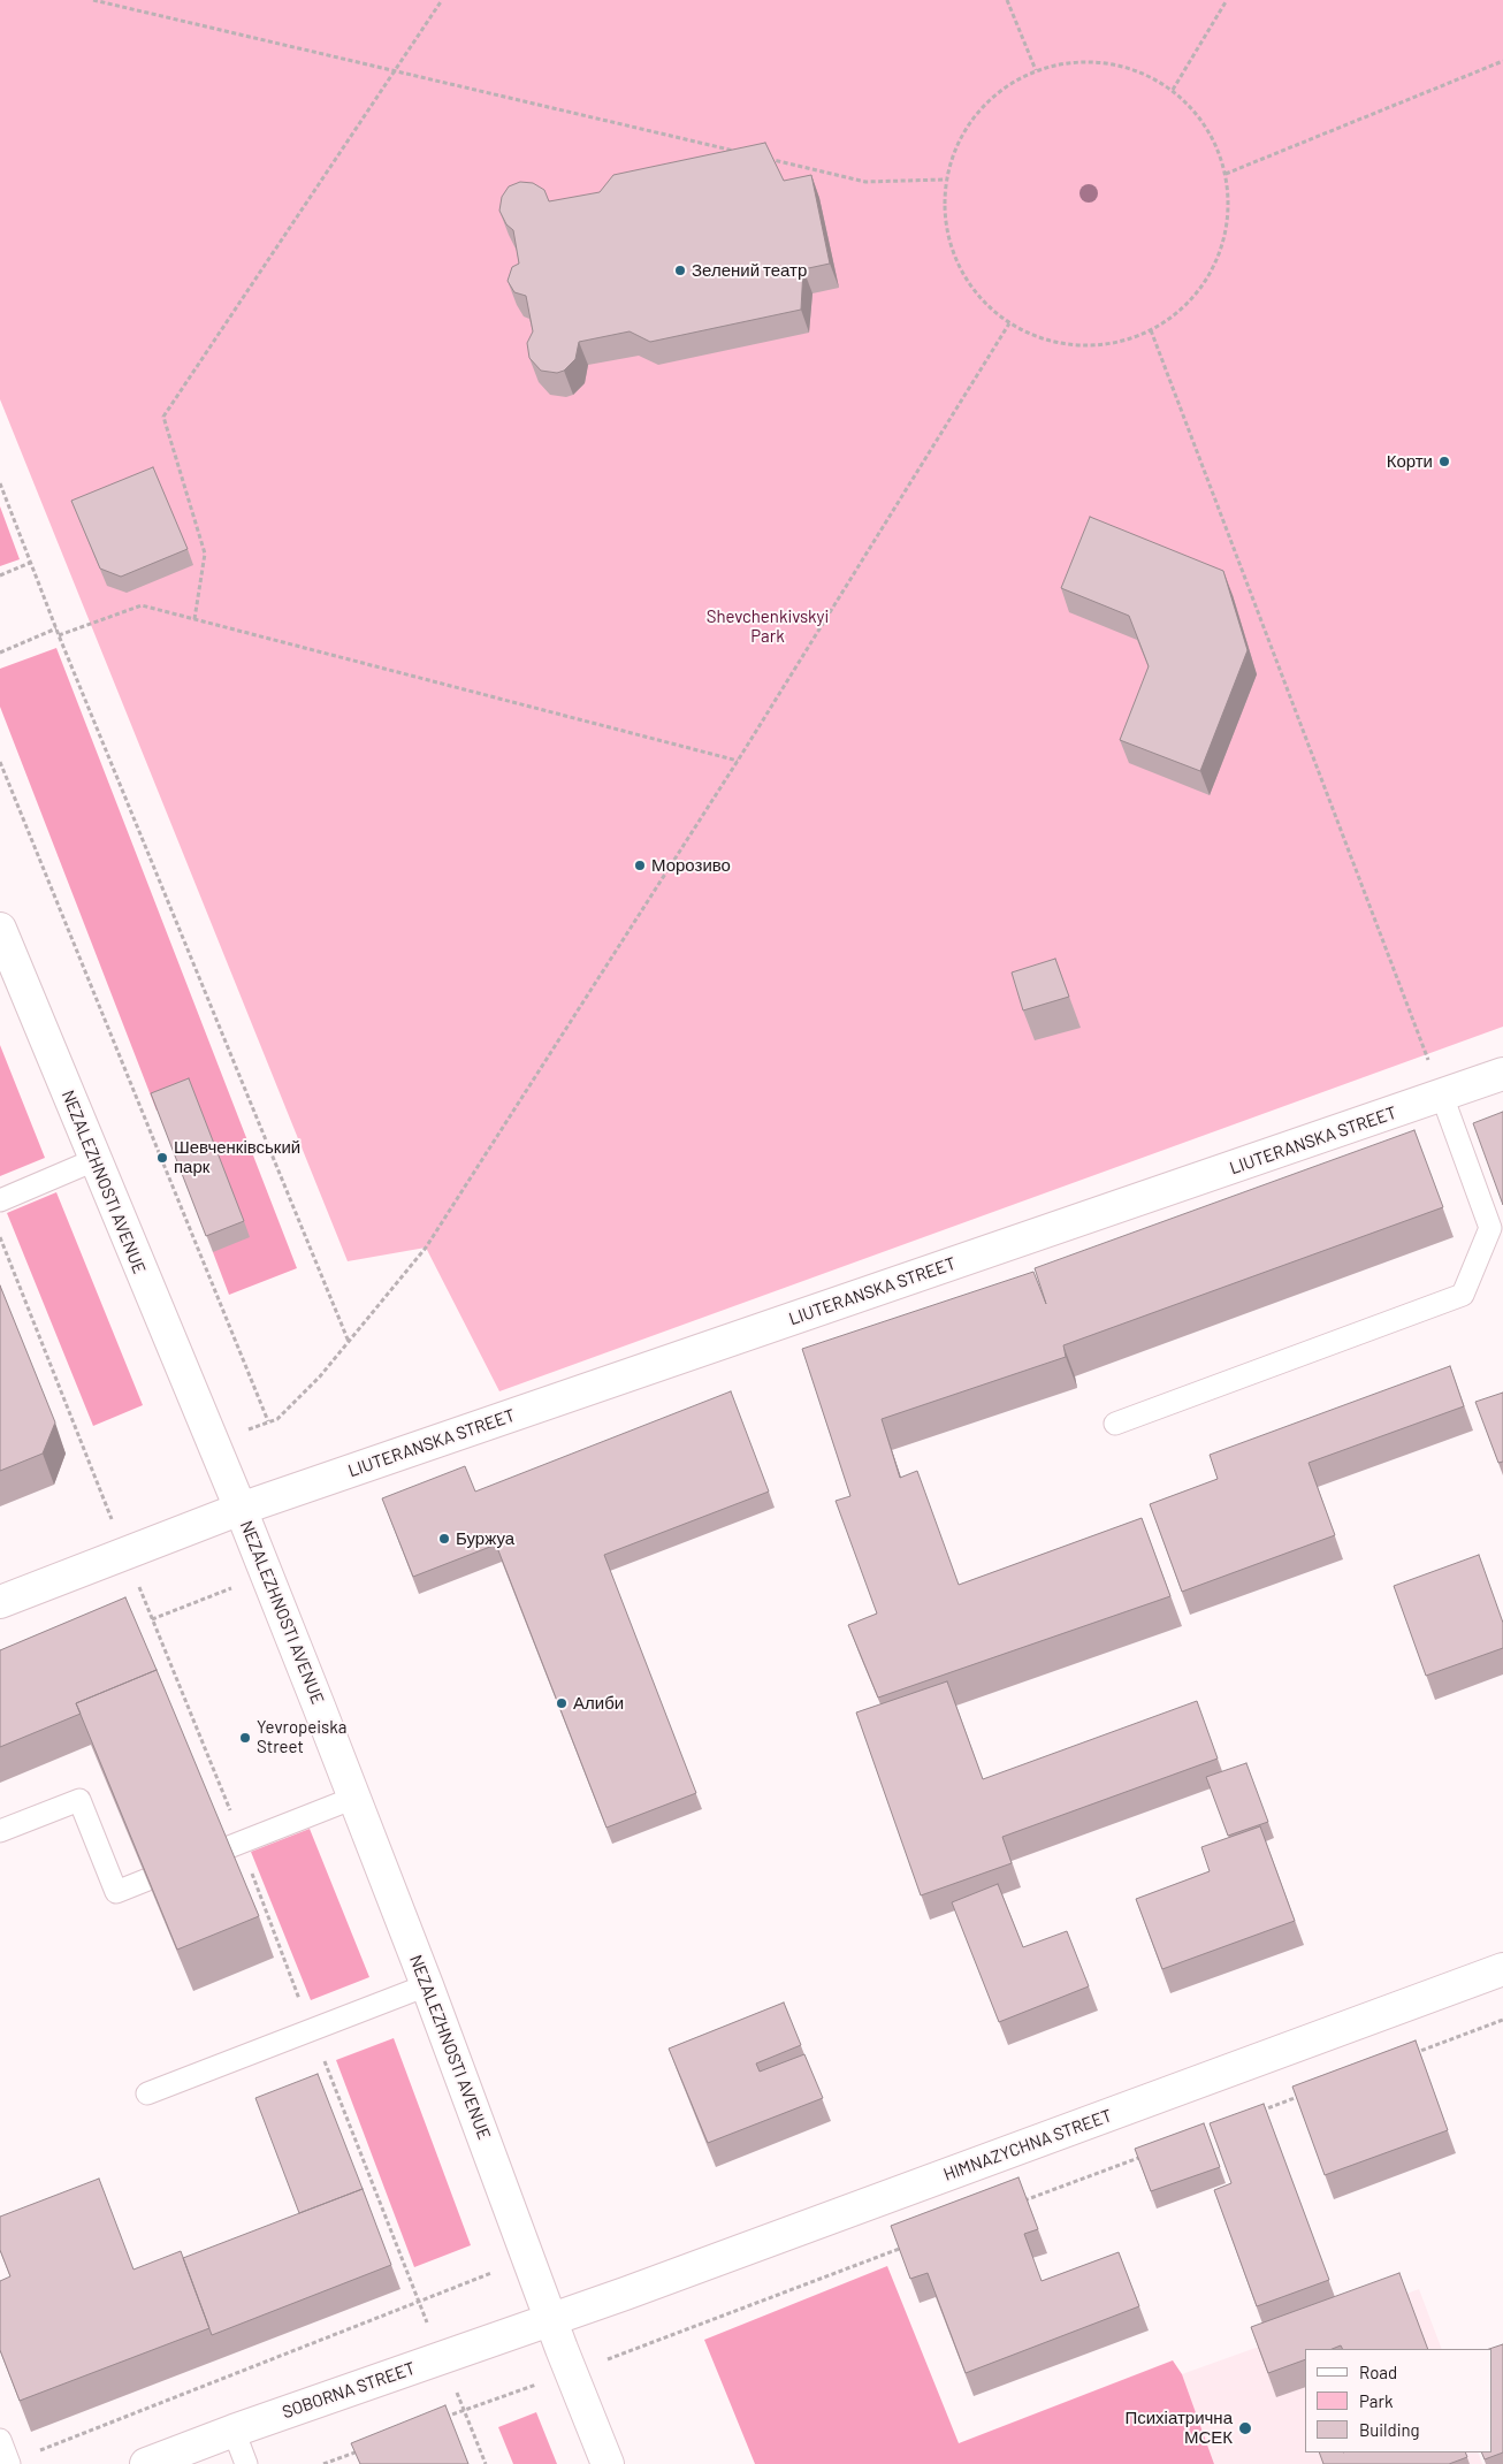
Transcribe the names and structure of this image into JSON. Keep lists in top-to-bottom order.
{
  "streets": {
    "street": [
      "LIUTERANSKA STREET",
      "NEZALEZHNOSTI AVENUE",
      "HIMNAZYCHNA STREET",
      "SOBORNA STREET"
    ]
  },
  "crossings": [
    ["LIUTERANSKA STREET", "NEZALEZHNOSTI AVENUE"],
    ["NEZALEZHNOSTI AVENUE", "HIMNAZYCHNA STREET"],
    ["NEZALEZHNOSTI AVENUE", "SOBORNA STREET"],
    ["HIMNAZYCHNA STREET", "SOBORNA STREET"]
  ],
  "parks": ["Shevchenkivskyi Park"],
  "places": [
    "Зелений театр",
    "Корти",
    "Морозиво",
    "Шевченківський парк",
    "Буржуа",
    "Алиби",
    "Yevropeiska Street",
    "Психіатрична МСЕК"
  ],
  "legend": ["Road", "Park", "Building"]
}
